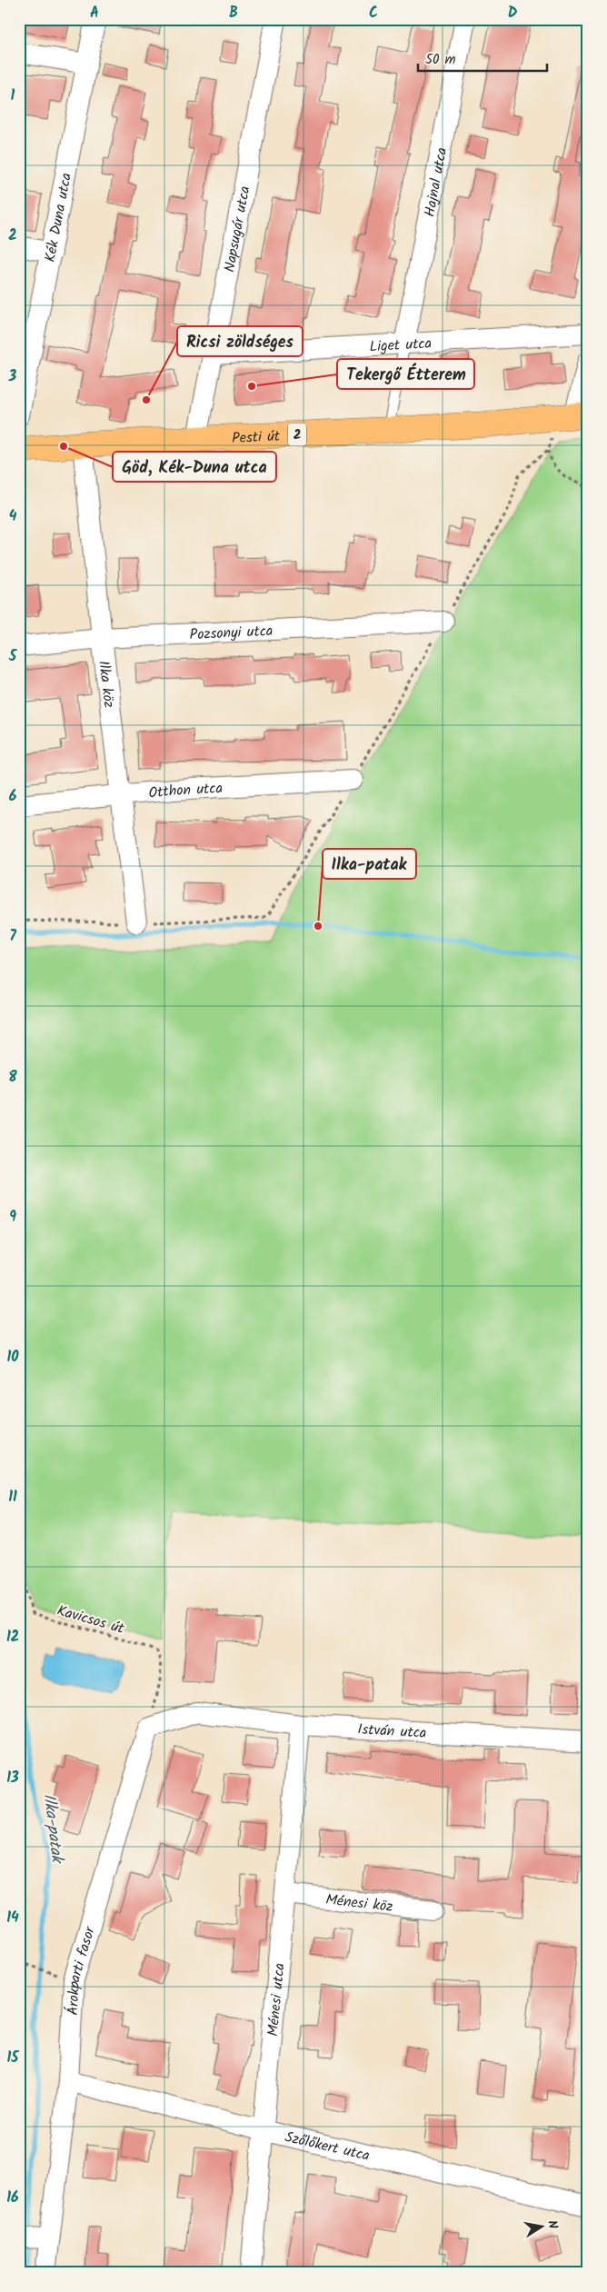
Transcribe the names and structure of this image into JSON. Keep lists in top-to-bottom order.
{
  "streets": {
    "main road": ["2", "Pesti út"],
    "street": [
      "Hajnal utca",
      "Kék Duna utca",
      "Napsugár utca",
      "Liget utca",
      "Pozsonyi utca",
      "Ilka köz",
      "Otthon utca",
      "István utca",
      "Ménesi köz",
      "Árokparti fasor",
      "Ménesi utca",
      "Szőlőkert utca"
    ],
    "path": ["Kavicsos út"]
  },
  "crossings": [
    ["Hajnal utca", "Liget utca"],
    ["Napsugár utca", "Liget utca"],
    ["Napsugár utca", "Pesti út"],
    ["Pesti út", "Ilka köz"],
    ["Pozsonyi utca", "Ilka köz"],
    ["Ilka köz", "Otthon utca"],
    ["Kavicsos út", "István utca"],
    ["Kavicsos út", "Árokparti fasor"],
    ["István utca", "Árokparti fasor"],
    ["István utca", "Ménesi utca"],
    ["Ménesi köz", "Ménesi utca"],
    ["Árokparti fasor", "Szőlőkert utca"],
    ["Ménesi utca", "Szőlőkert utca"]
  ],
  "water": ["Ilka-patak"],
  "places": [
    "Tekergő Étterem",
    "Ricsi zöldséges",
    "Göd, Kék-Duna utca",
    "Ilka-patak"
  ],
  "scale_bar": "50 m",
  "north": "right",
  "grid": {
    "columns": [
      "A",
      "B",
      "C",
      "D"
    ],
    "rows": [
      "1",
      "2",
      "3",
      "4",
      "5",
      "6",
      "7",
      "8",
      "9",
      "10",
      "11",
      "12",
      "13",
      "14",
      "15",
      "16"
    ]
  }
}
